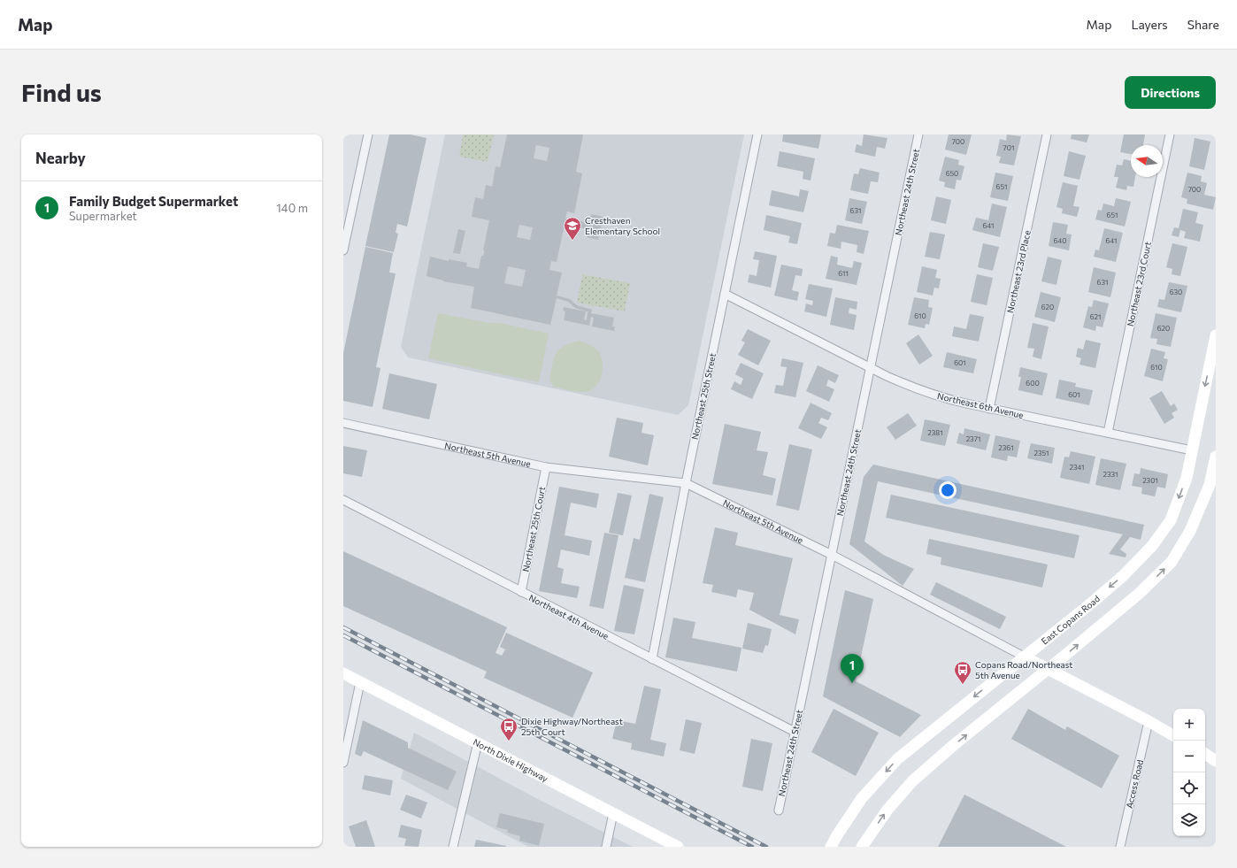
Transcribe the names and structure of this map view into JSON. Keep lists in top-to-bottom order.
{
  "streets": {
    "main road": ["Northeast 5th Avenue", "East Copans Road", "North Dixie Highway"],
    "street": [
      "Northeast 24th Street",
      "Northeast 23rd Place",
      "Northeast 23rd Court",
      "Northeast 25th Street",
      "Northeast 6th Avenue",
      "Northeast 25th Court",
      "Northeast 4th Avenue",
      "Access Road"
    ]
  },
  "crossings": [
    ["Northeast 24th Street", "Northeast 6th Avenue"],
    ["Northeast 24th Street", "Northeast 5th Avenue"],
    ["Northeast 24th Street", "Northeast 4th Avenue"],
    ["Northeast 23rd Place", "Northeast 6th Avenue"],
    ["Northeast 23rd Court", "Northeast 6th Avenue"],
    ["Northeast 25th Street", "Northeast 6th Avenue"],
    ["Northeast 25th Street", "Northeast 5th Avenue"],
    ["Northeast 25th Street", "Northeast 4th Avenue"],
    ["Northeast 6th Avenue", "East Copans Road"],
    ["Northeast 5th Avenue", "Northeast 25th Court"],
    ["Northeast 5th Avenue", "East Copans Road"],
    ["Northeast 5th Avenue", "Access Road"],
    ["Northeast 25th Court", "Northeast 4th Avenue"]
  ],
  "places": {
    "school or university": ["Cresthaven Elementary School"],
    "bus stop": ["Copans Road/Northeast 5th Avenue", "Dixie Highway/Northeast 25th Court"]
  },
  "house_numbers": [
    "700",
    "701",
    "650",
    "651",
    "700",
    "631",
    "651",
    "641",
    "640",
    "641",
    "611",
    "631",
    "630",
    "620",
    "610",
    "621",
    "620",
    "601",
    "610",
    "600",
    "601",
    "2381",
    "2371",
    "2361",
    "2351",
    "2341",
    "2331",
    "2301"
  ],
  "north": "left",
  "page": {
    "header": "Map",
    "nav": ["Map", "Layers", "Share"],
    "buttons": "Directions",
    "title": "Find us",
    "heading": "Nearby",
    "list": [
      {
        "mark": "1",
        "name": "Family Budget Supermarket",
        "note": "Supermarket",
        "value": "140 m"
      }
    ],
    "pins": "1",
    "map_buttons": ["+", "−"]
  }
}
